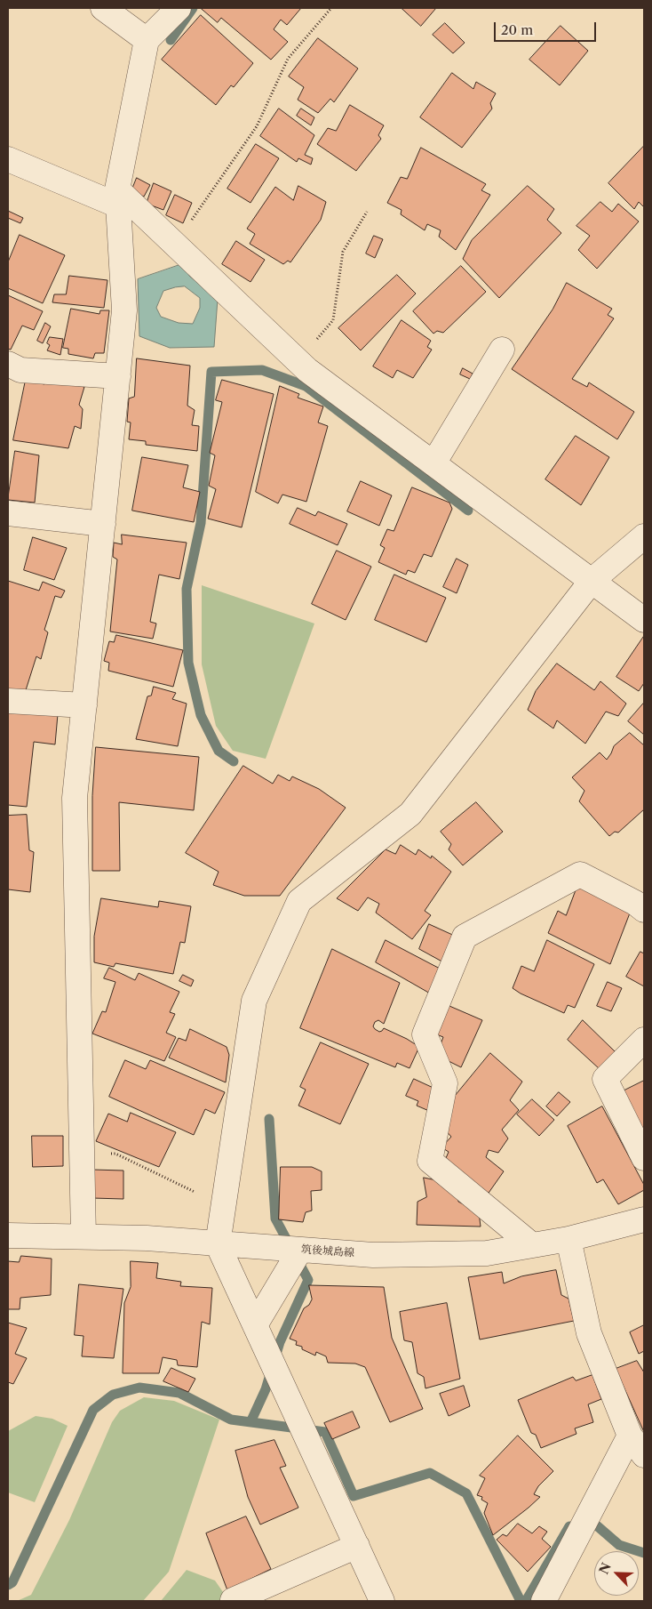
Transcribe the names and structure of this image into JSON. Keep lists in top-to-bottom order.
{
  "streets": {
    "street": ["筑後城島線"]
  },
  "scale_bar": "20 m",
  "north": "top left"
}
